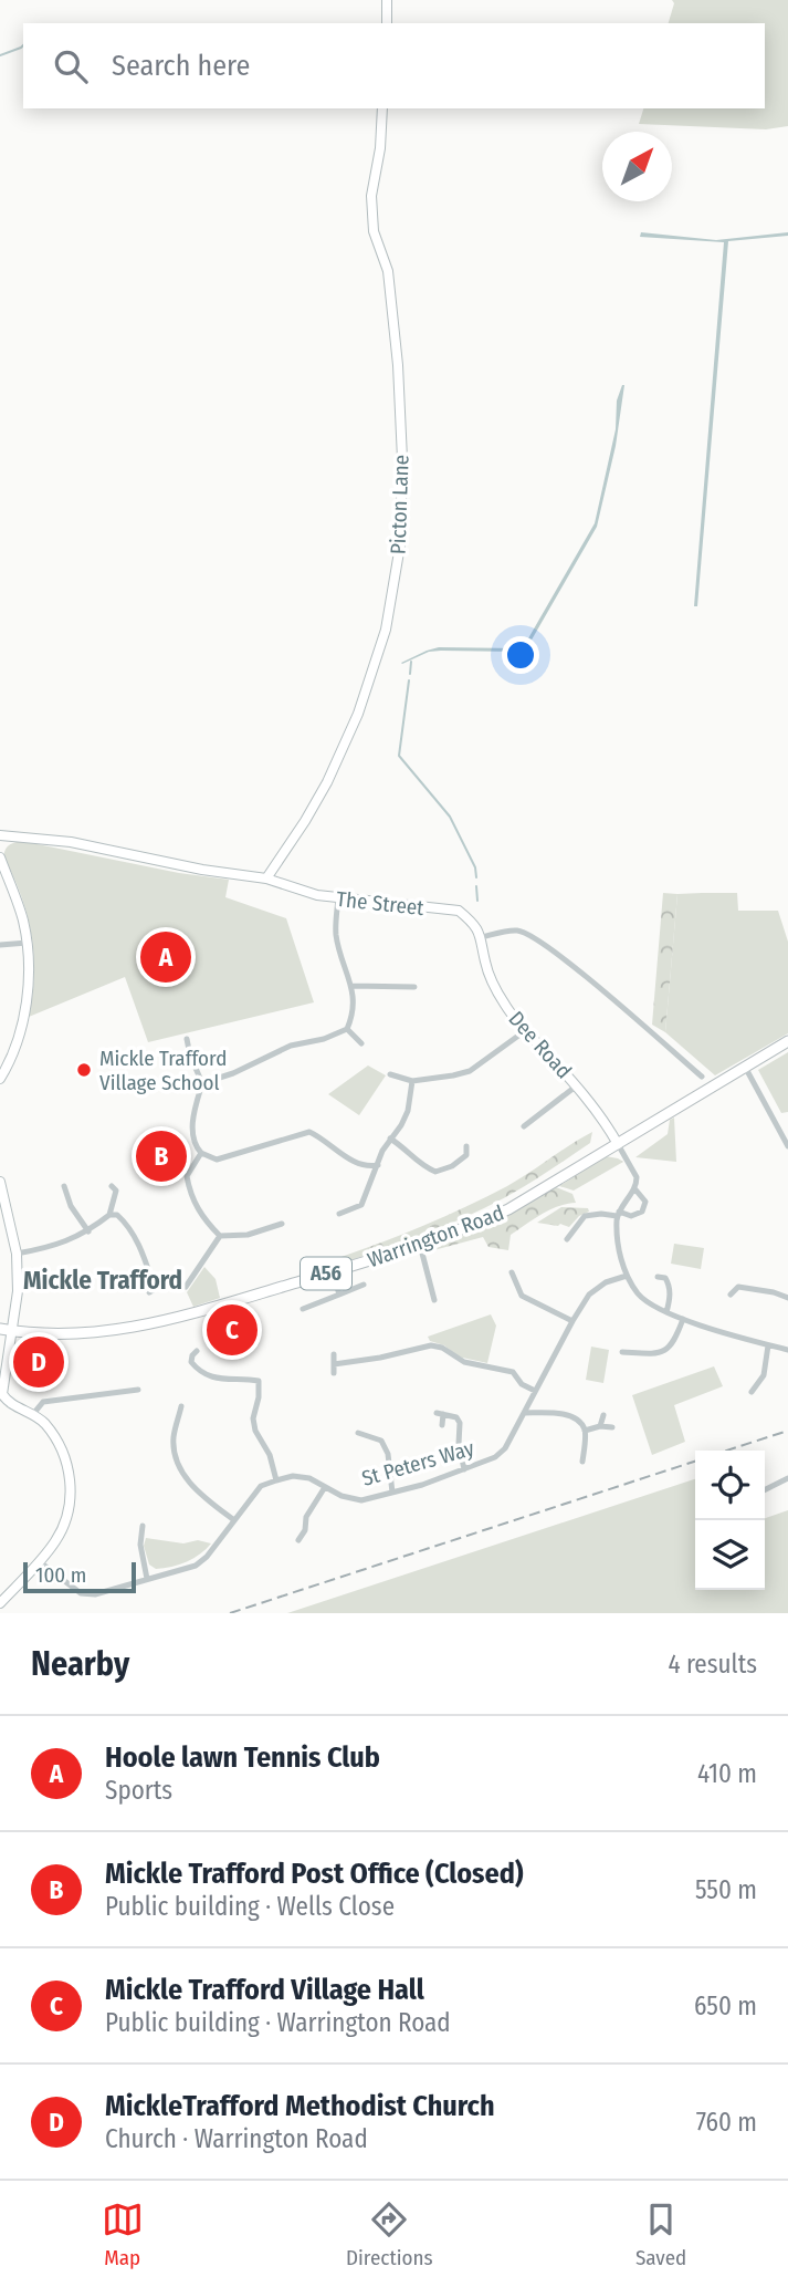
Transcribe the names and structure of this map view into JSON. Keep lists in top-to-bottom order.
{
  "streets": {
    "main road": ["Warrington Road", "A56"],
    "street": [
      "Picton Lane",
      "The Street",
      "Dee Road",
      "St Peters Way"
    ]
  },
  "crossings": [
    ["Picton Lane", "The Street"],
    ["The Street", "Dee Road"],
    ["Dee Road", "Warrington Road"]
  ],
  "districts": ["Mickle Trafford"],
  "places": ["Mickle Trafford Village School"],
  "scale_bar": "100 m",
  "north": "top right",
  "page": {
    "search": "Search here",
    "pins": [
      "A",
      "B",
      "C",
      "D"
    ],
    "scale": "100 m",
    "heading": ["Nearby", "4 results"],
    "list": [
      {
        "mark": "A",
        "name": "Hoole lawn Tennis Club",
        "note": "Sports",
        "value": "410 m"
      },
      {
        "mark": "B",
        "name": "Mickle Trafford Post Office (Closed)",
        "note": "Public building · Wells Close",
        "value": "550 m"
      },
      {
        "mark": "C",
        "name": "Mickle Trafford Village Hall",
        "note": "Public building · Warrington Road",
        "value": "650 m"
      },
      {
        "mark": "D",
        "name": "MickleTrafford Methodist Church",
        "note": "Church · Warrington Road",
        "value": "760 m"
      }
    ],
    "nav": ["Map", "Directions", "Saved"]
  }
}
